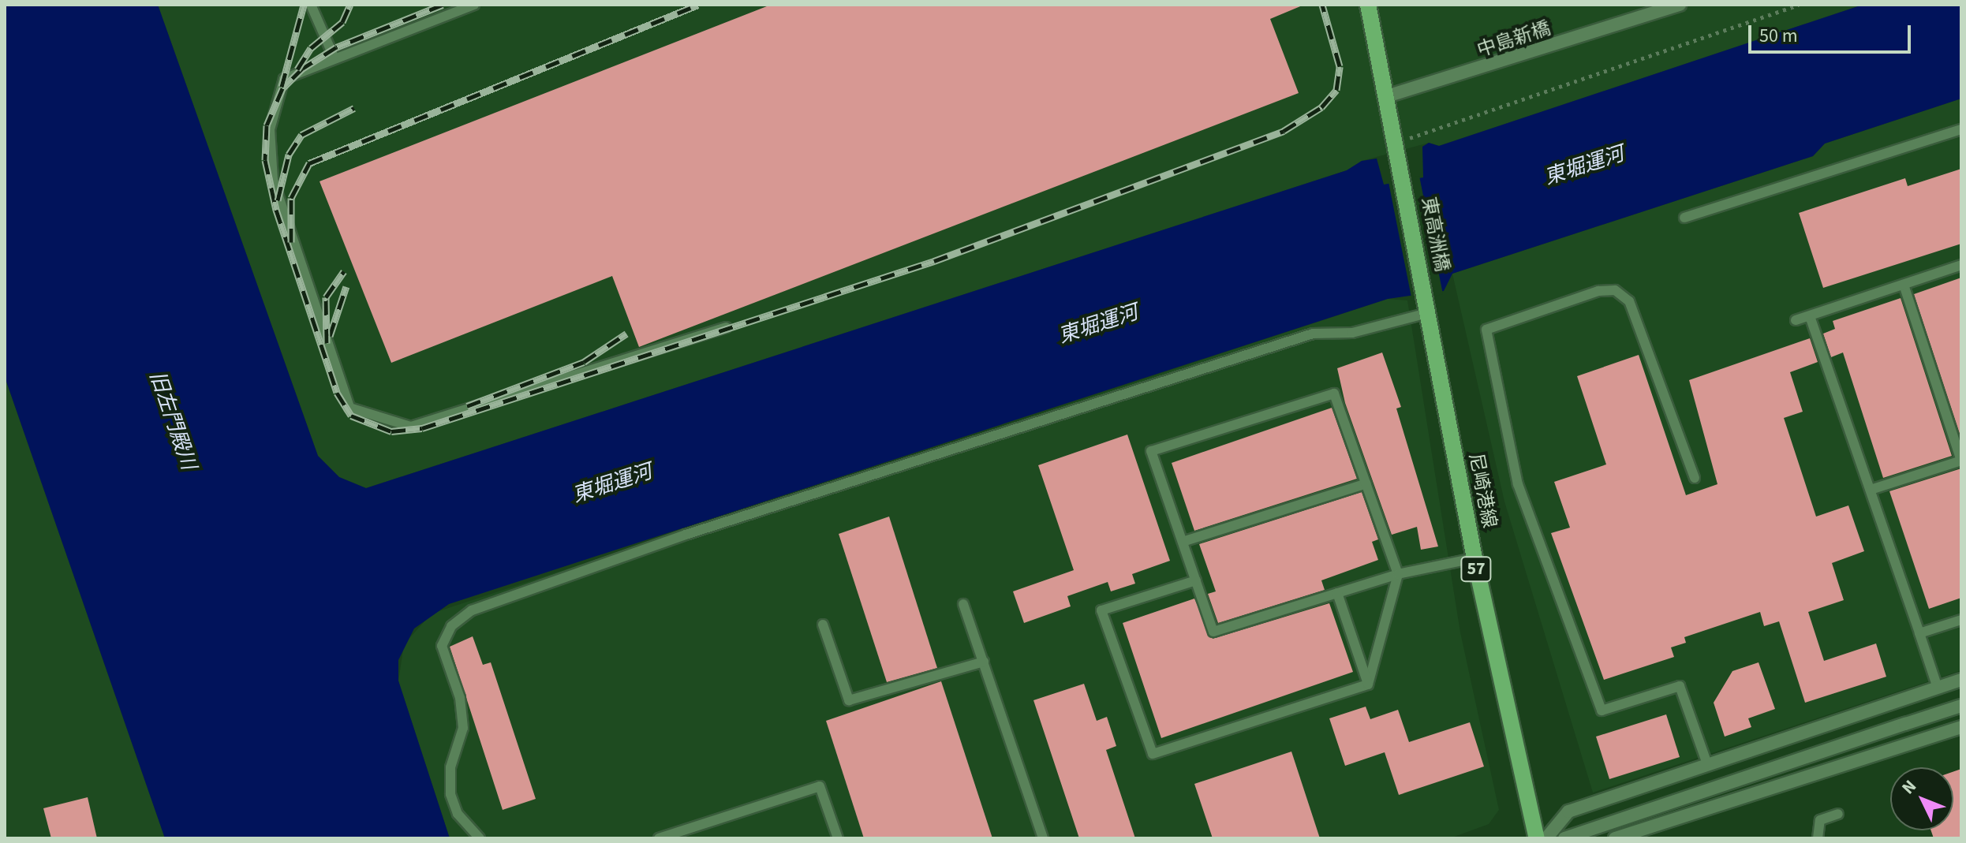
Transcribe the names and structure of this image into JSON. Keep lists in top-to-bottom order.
{
  "streets": {
    "main road": ["東高洲橋", "尼崎港線", "57"],
    "street": ["中島新橋"]
  },
  "crossings": [
    ["中島新橋", "57"],
    ["東高洲橋", "尼崎港線"],
    ["東高洲橋", "57"]
  ],
  "water": ["東堀運河", "旧左門殿川"],
  "scale_bar": "50 m",
  "north": "top left"
}
